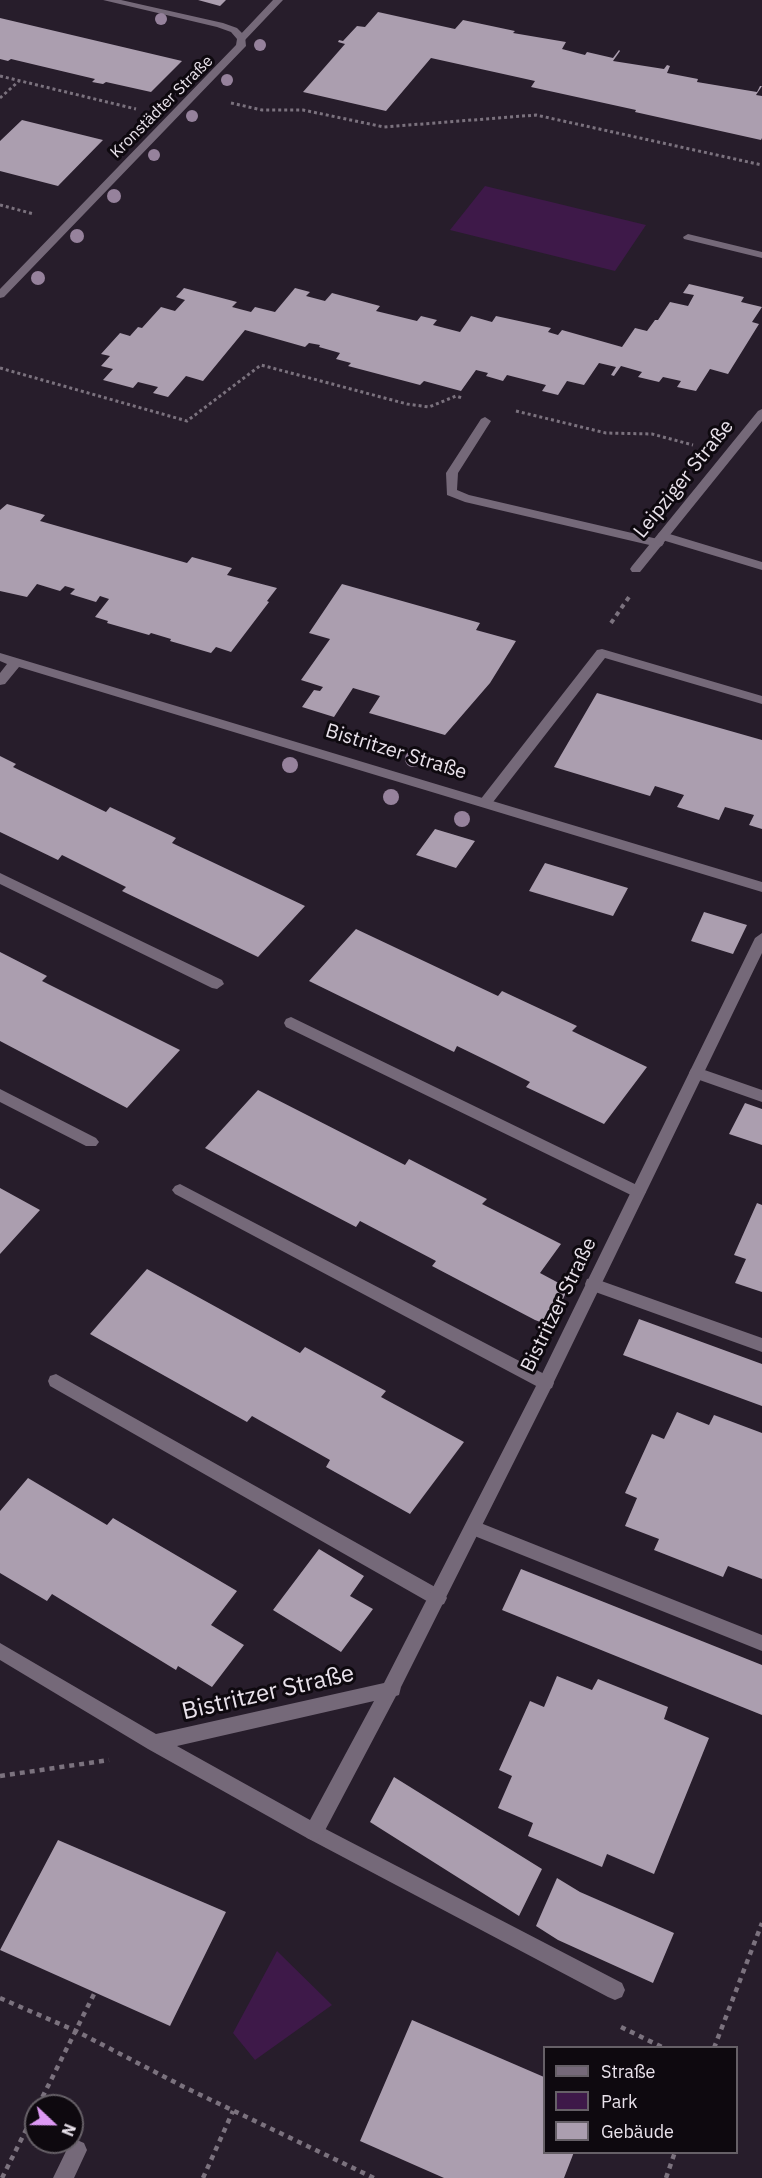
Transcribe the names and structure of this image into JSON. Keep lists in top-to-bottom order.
{
  "streets": {
    "street": ["Kronstädter Straße", "Leipziger Straße", "Bistritzer Straße"]
  },
  "legend": ["Straße", "Park", "Gebäude"],
  "north": "right"
}
